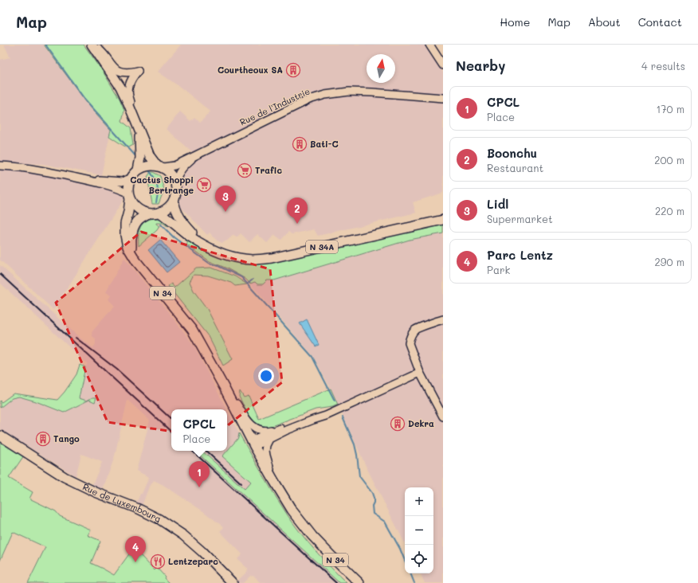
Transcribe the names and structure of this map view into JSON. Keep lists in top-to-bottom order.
{
  "streets": {
    "main road": ["N 34A", "N 34", "Rue de Luxembourg"],
    "street": ["Rue de l'Industrie"]
  },
  "crossings": [
    ["Rue de l'Industrie", "N 34A"],
    ["Rue de l'Industrie", "N 34"],
    ["N 34A", "N 34"]
  ],
  "places": {
    "building": [
      "Courtheoux SA",
      "Bati-C",
      "Dekra",
      "Tango"
    ],
    "supermarket": ["Trafic", "Cactus Shoppi Bertrange"],
    "restaurant": ["Lentzeparc"]
  },
  "north": "top",
  "page": {
    "header": "Map",
    "nav": [
      "Home",
      "Map",
      "About",
      "Contact"
    ],
    "heading": ["Nearby", "4 results"],
    "list": [
      {
        "mark": "1",
        "name": "CPCL",
        "note": "Place",
        "value": "170 m"
      },
      {
        "mark": "2",
        "name": "Boonchu",
        "note": "Restaurant",
        "value": "200 m"
      },
      {
        "mark": "3",
        "name": "Lidl",
        "note": "Supermarket",
        "value": "220 m"
      },
      {
        "mark": "4",
        "name": "Parc Lentz",
        "note": "Park",
        "value": "290 m"
      }
    ],
    "pins": [
      "3",
      "2",
      "1",
      "4"
    ],
    "popup": ["CPCL", "Place"],
    "map_buttons": ["+", "−"]
  }
}
